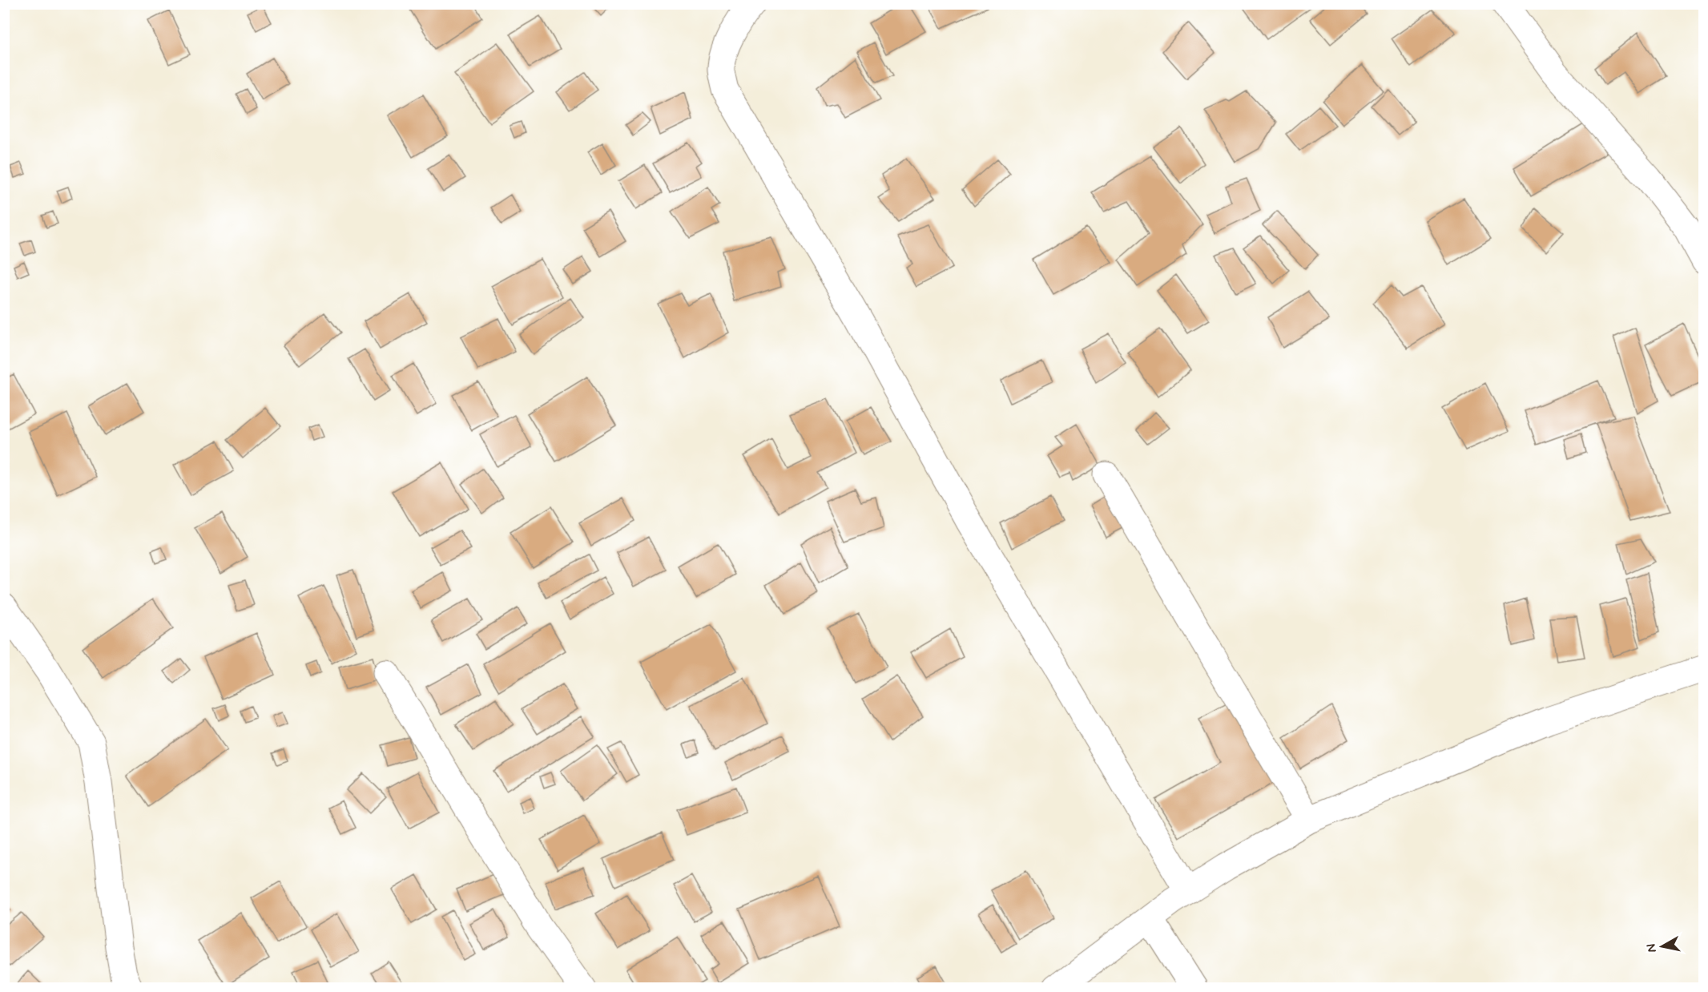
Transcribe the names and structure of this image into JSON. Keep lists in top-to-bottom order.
{
  "north": "left"
}
